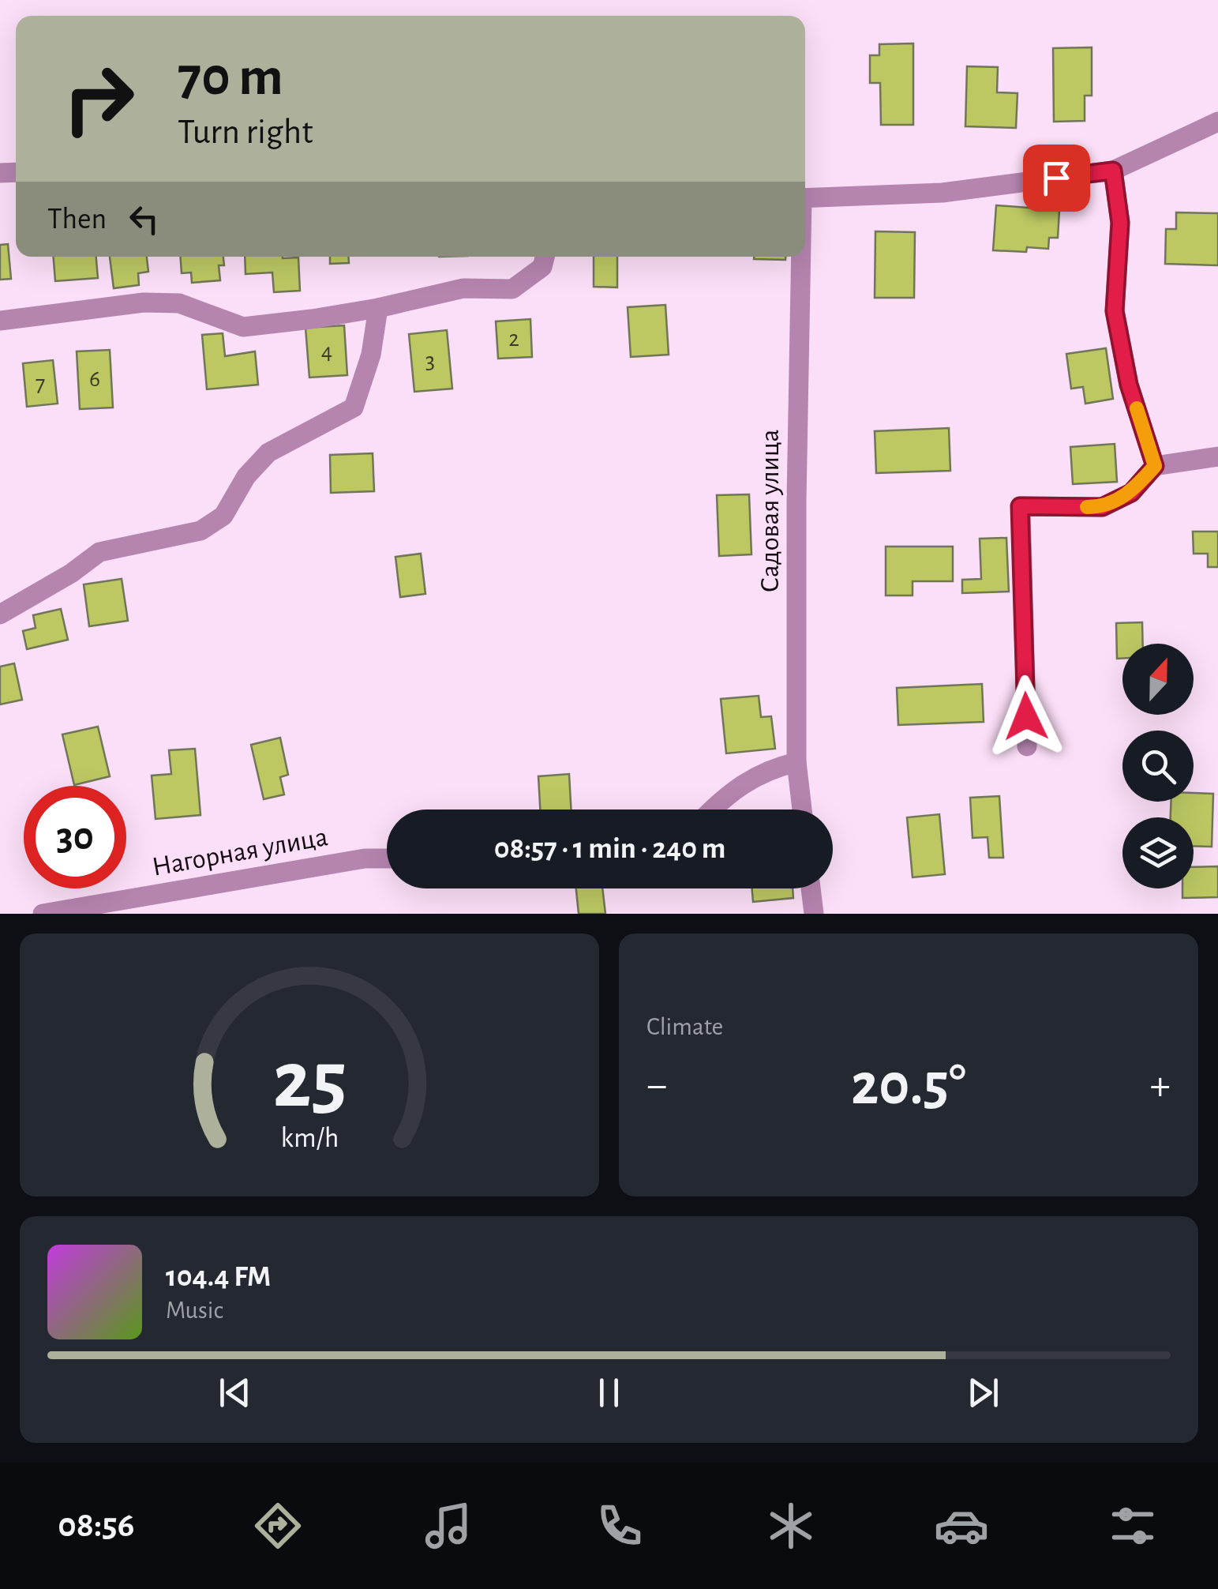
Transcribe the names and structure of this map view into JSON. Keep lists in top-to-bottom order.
{
  "streets": {
    "street": ["Садовая улица", "Нагорная улица"]
  },
  "house_numbers": [
    "2",
    "4",
    "3",
    "6",
    "7"
  ],
  "north": "top",
  "page": {
    "turn": ["70 m", "Turn right"],
    "then": "Then",
    "limit": "30",
    "trip": "08:57 · 1 min · 240 m",
    "tile": "Climate",
    "heat": ["−", "20.5°", "+"],
    "song": ["104.4 FM", "Music"],
    "tabs": "08:56",
    "gauge": ["25", "km/h"]
  }
}
